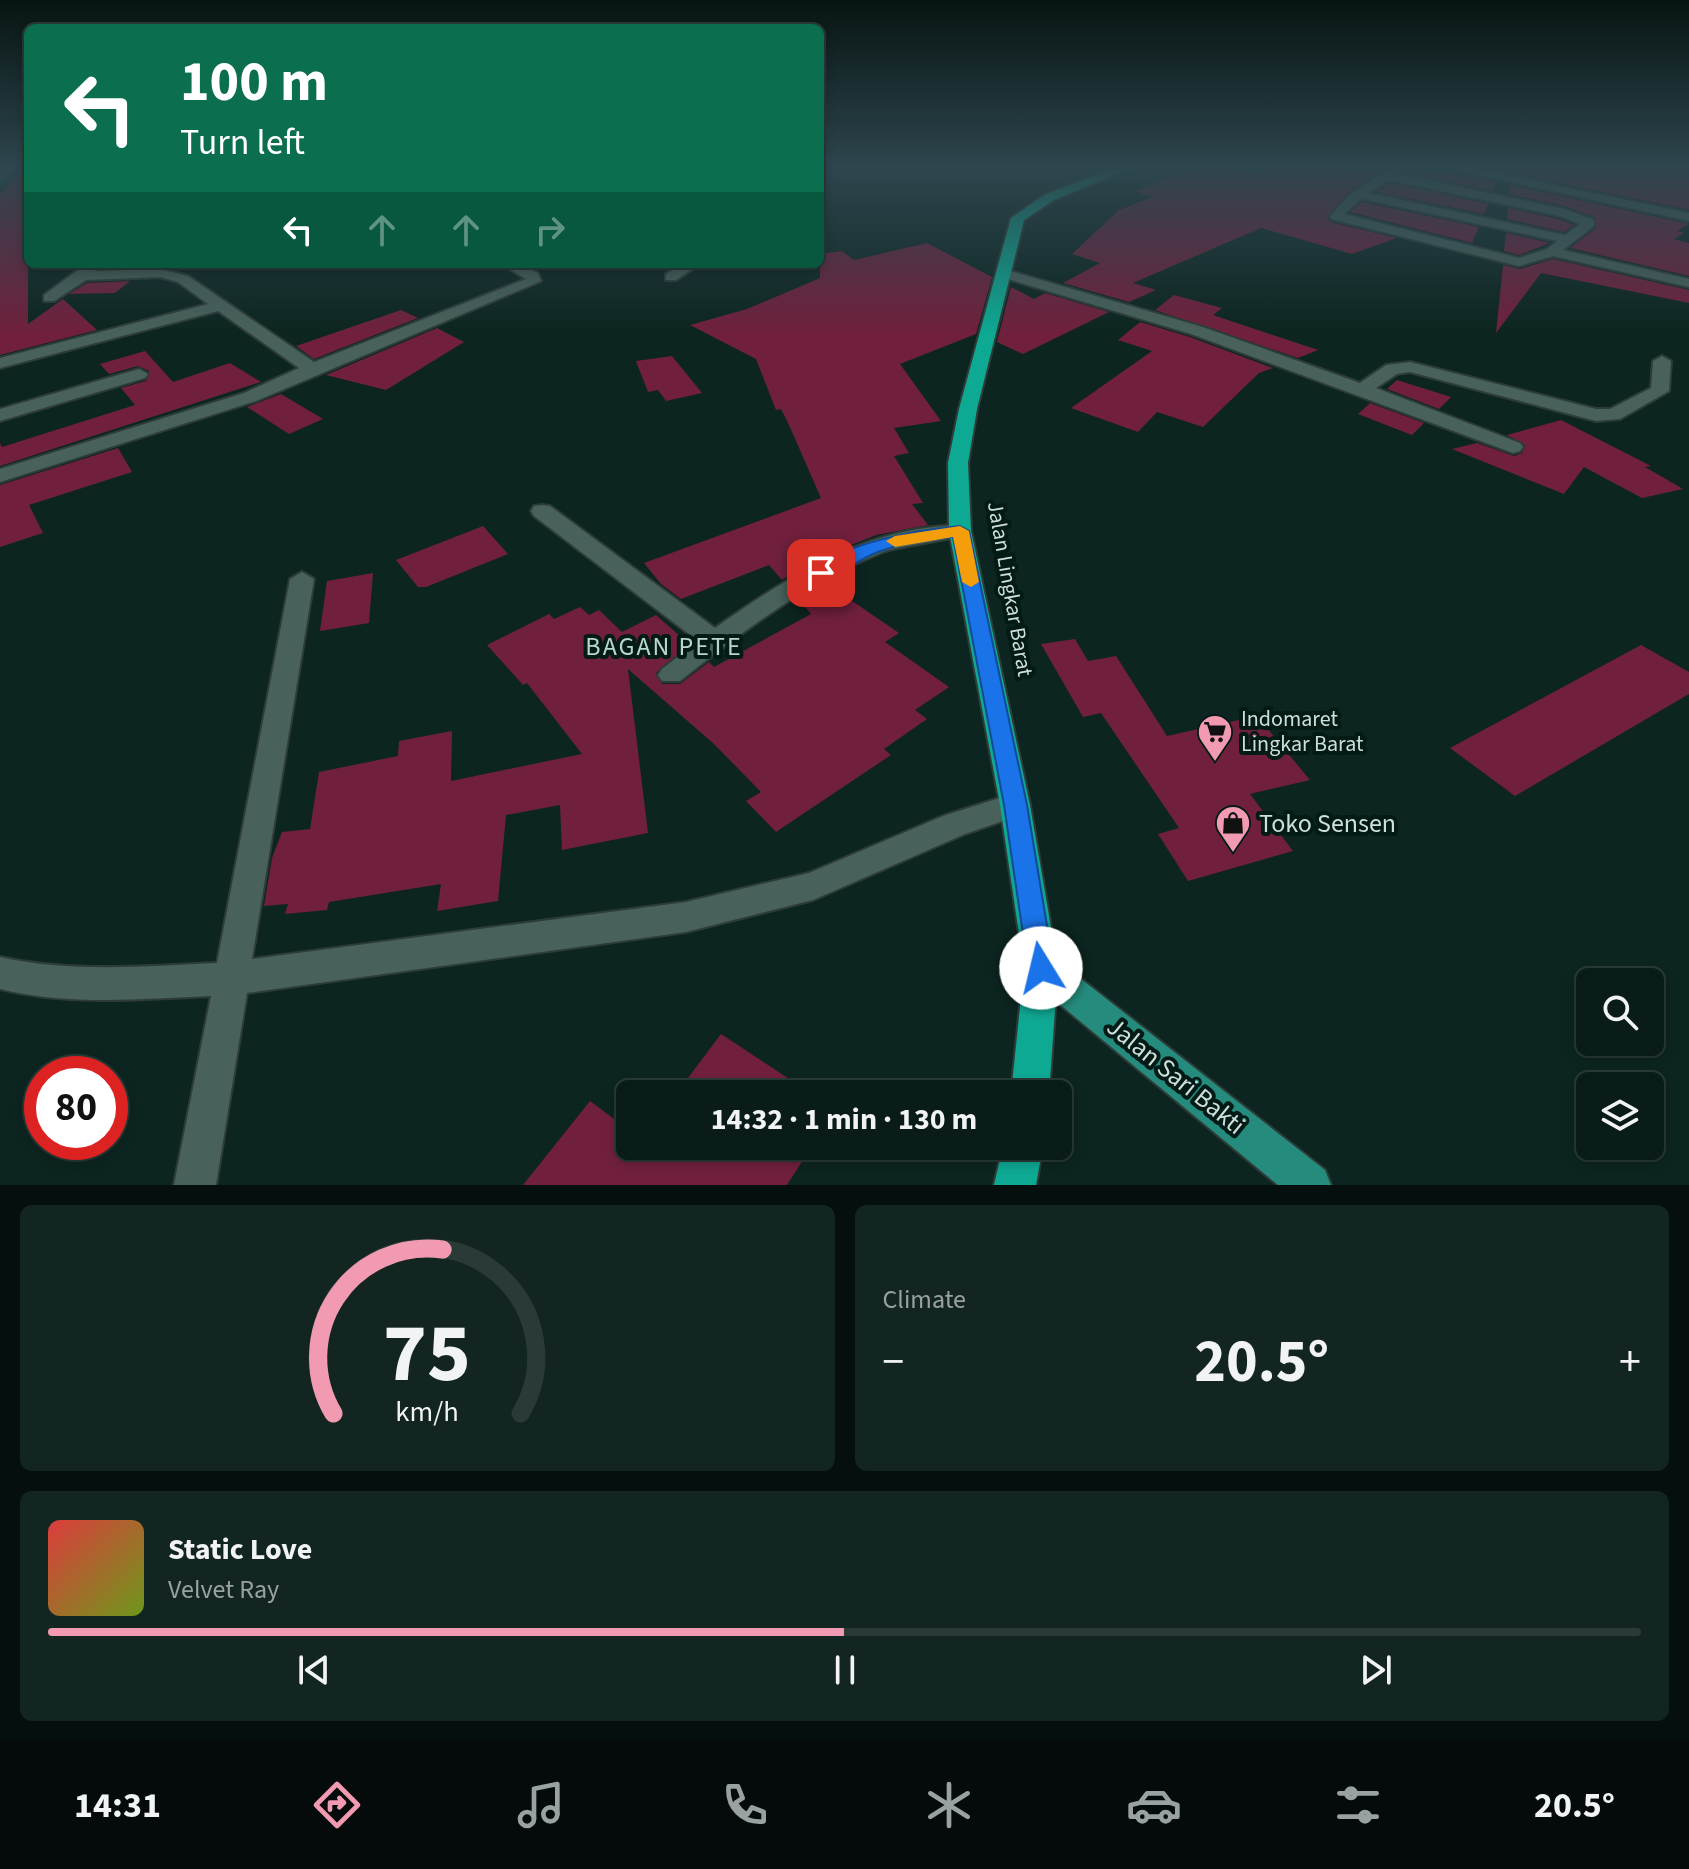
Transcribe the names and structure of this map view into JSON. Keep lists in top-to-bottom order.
{
  "streets": {
    "highway": ["Jalan Lingkar Barat"],
    "main road": ["Jalan Sari Bakti"]
  },
  "crossings": [
    ["Jalan Lingkar Barat", "Jalan Sari Bakti"]
  ],
  "districts": ["BAGAN PETE"],
  "places": {
    "supermarket": ["Indomaret Lingkar Barat"],
    "shop": ["Toko Sensen"]
  },
  "page": {
    "turn": ["100 m", "Turn left"],
    "limit": "80",
    "trip": "14:32 · 1 min · 130 m",
    "tile": "Climate",
    "heat": ["−", "20.5°", "+"],
    "song": ["Static Love", "Velvet Ray"],
    "tabs": ["14:31", "20.5°"],
    "gauge": ["75", "km/h"]
  }
}
